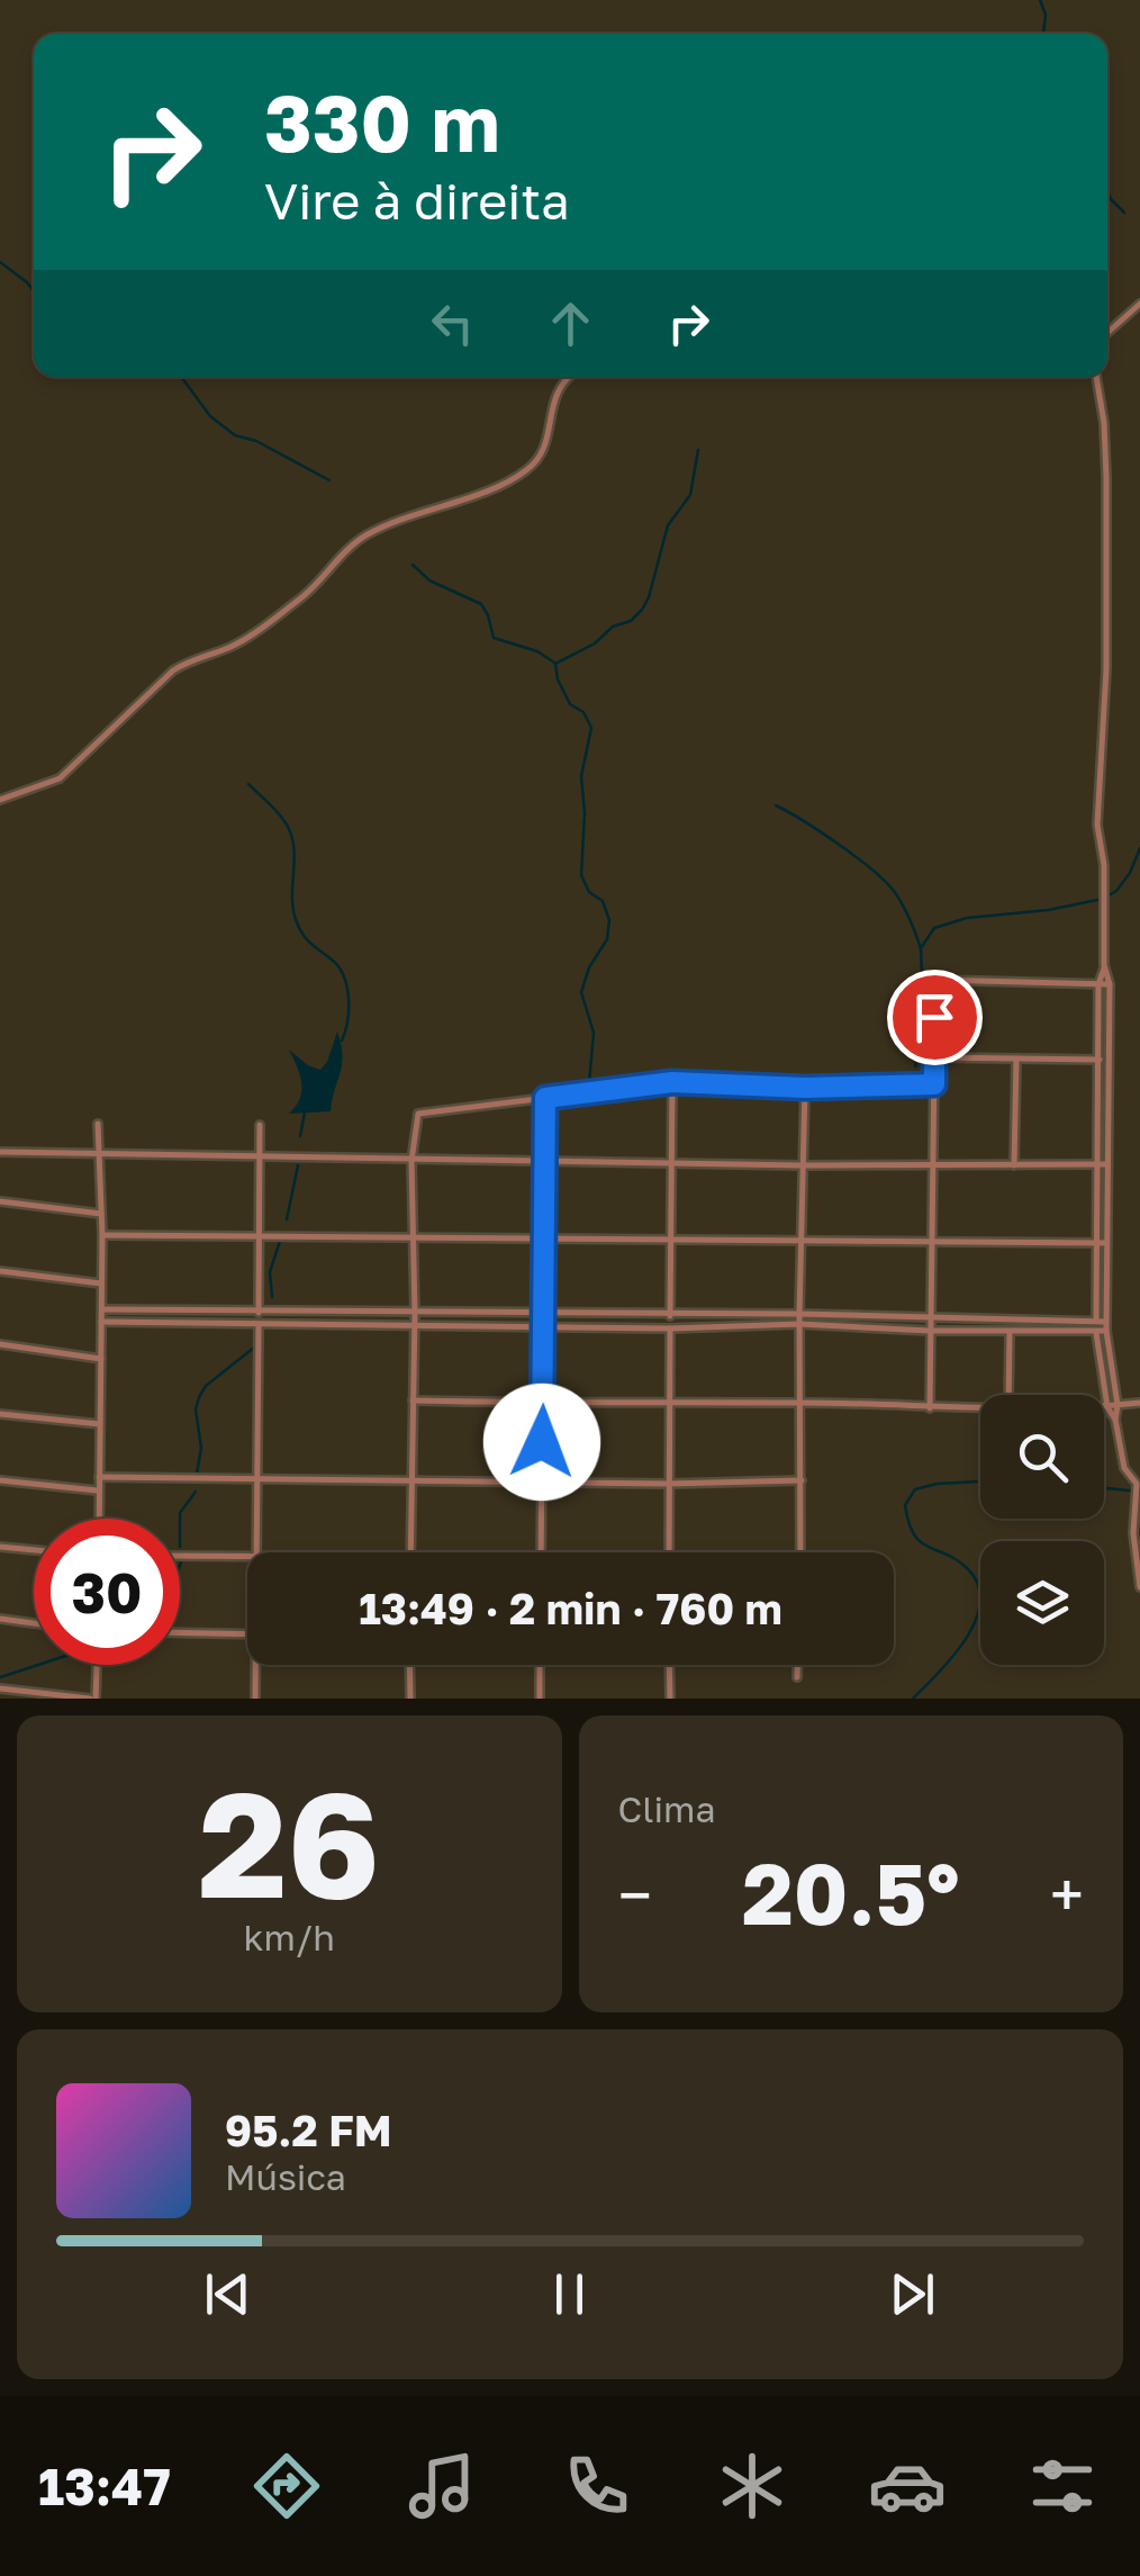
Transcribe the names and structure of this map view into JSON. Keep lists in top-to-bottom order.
{
  "page": {
    "turn": ["330 m", "Vire à direita"],
    "limit": "30",
    "trip": "13:49 · 2 min · 760 m",
    "tile": [
      ["26", "km/h"],
      "Clima"
    ],
    "heat": ["−", "20.5°", "+"],
    "song": ["95.2 FM", "Música"],
    "tabs": "13:47"
  }
}
